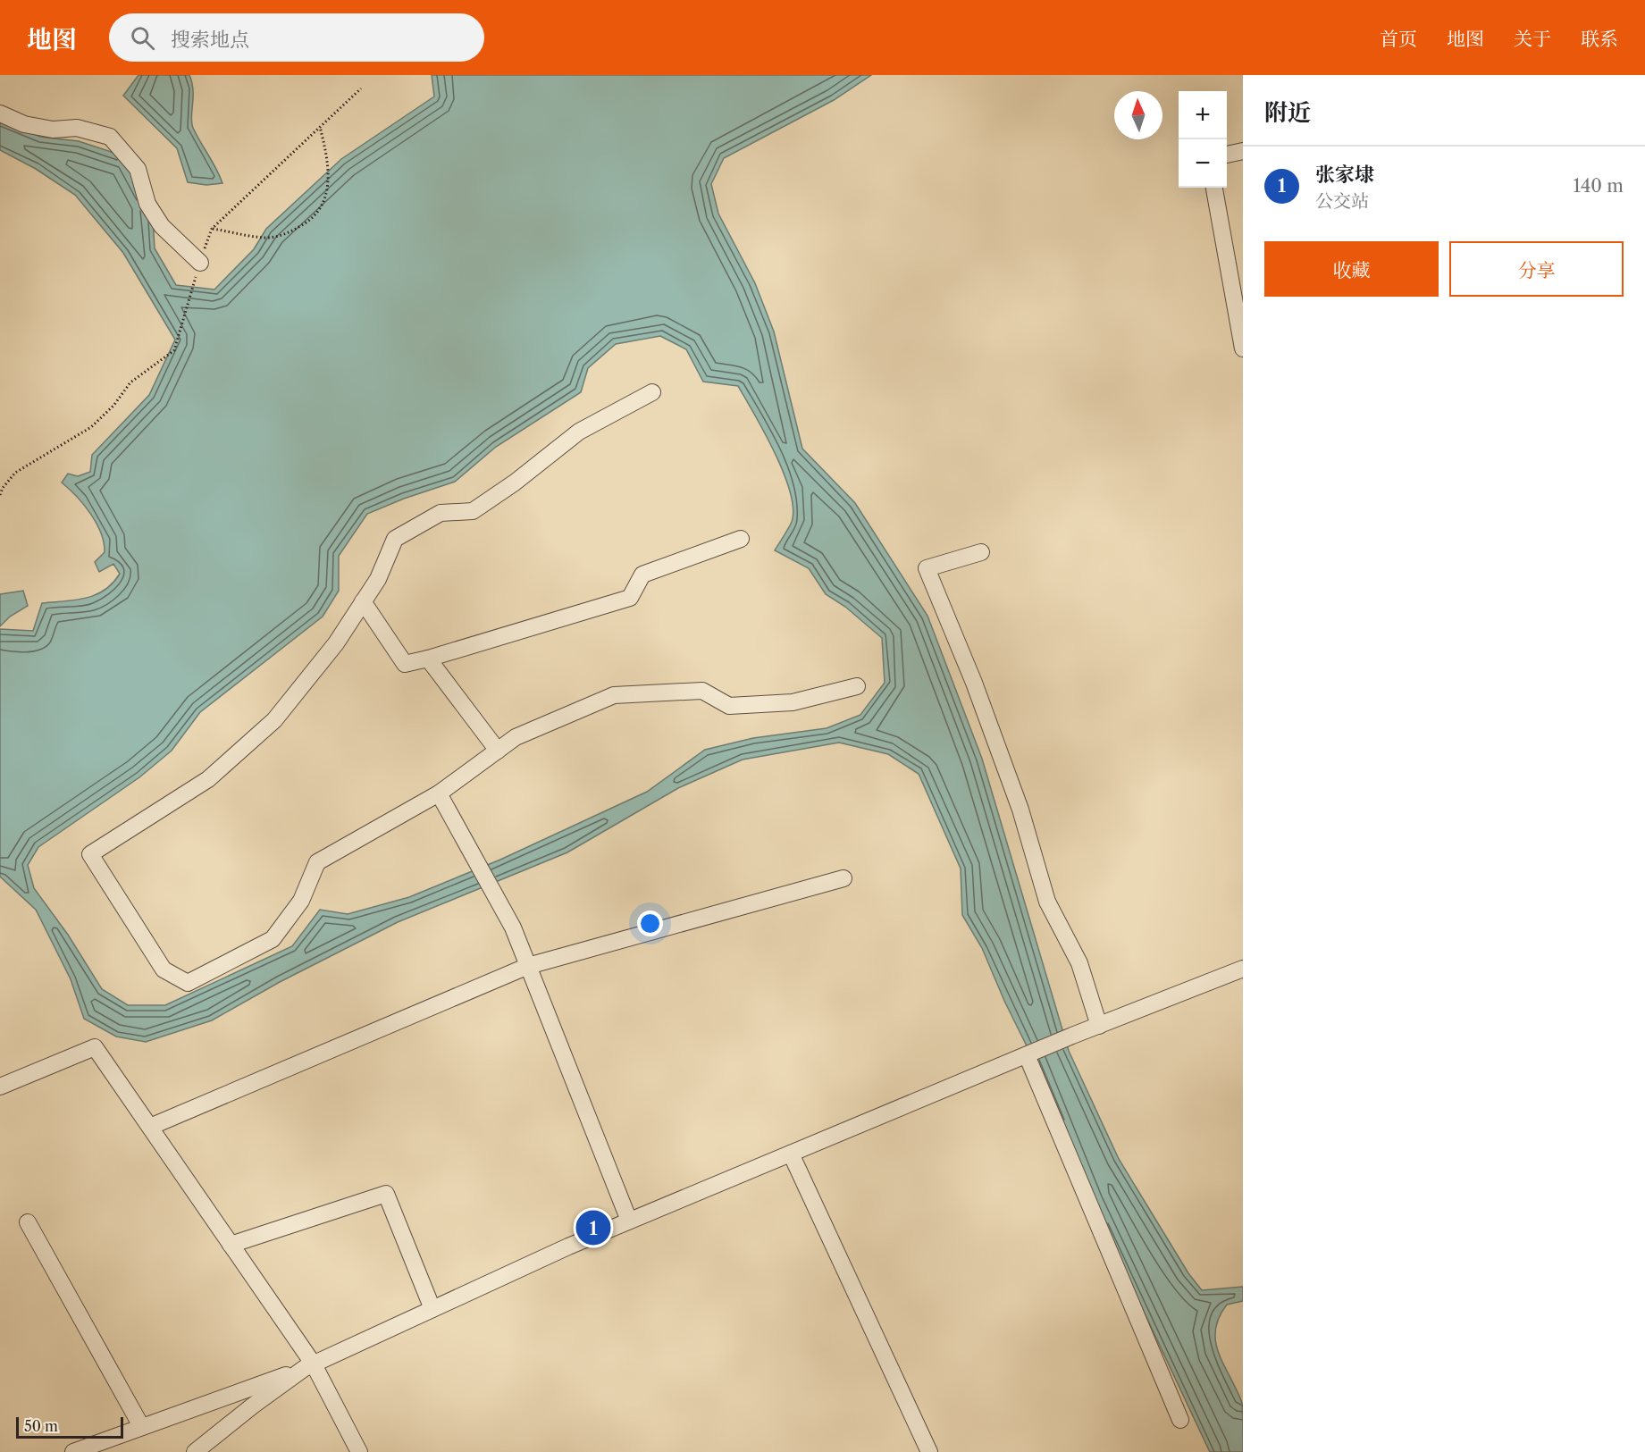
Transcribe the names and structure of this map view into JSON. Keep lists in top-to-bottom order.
{
  "scale_bar": "50 m",
  "north": "top",
  "page": {
    "header": "地图",
    "search": "搜索地点",
    "nav": [
      "首页",
      "地图",
      "关于",
      "联系"
    ],
    "heading": "附近",
    "map_buttons": ["+", "−"],
    "list": [
      {
        "mark": "1",
        "name": "张家埭",
        "note": "公交站",
        "value": "140 m"
      }
    ],
    "buttons": ["收藏", "分享"],
    "pins": "1",
    "scale": "50 m"
  }
}
